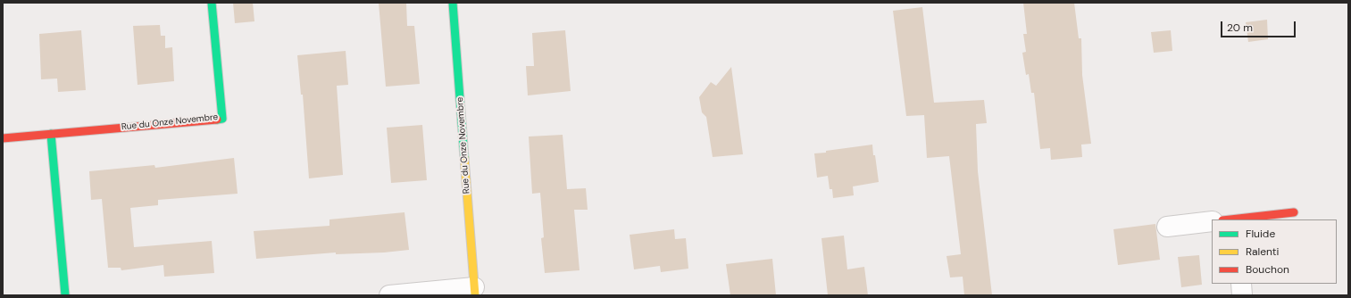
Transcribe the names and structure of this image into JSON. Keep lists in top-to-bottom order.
{
  "streets": {
    "street": ["Rue du Onze Novembre"]
  },
  "legend": ["Fluide", "Ralenti", "Bouchon"],
  "scale_bar": "20 m"
}
